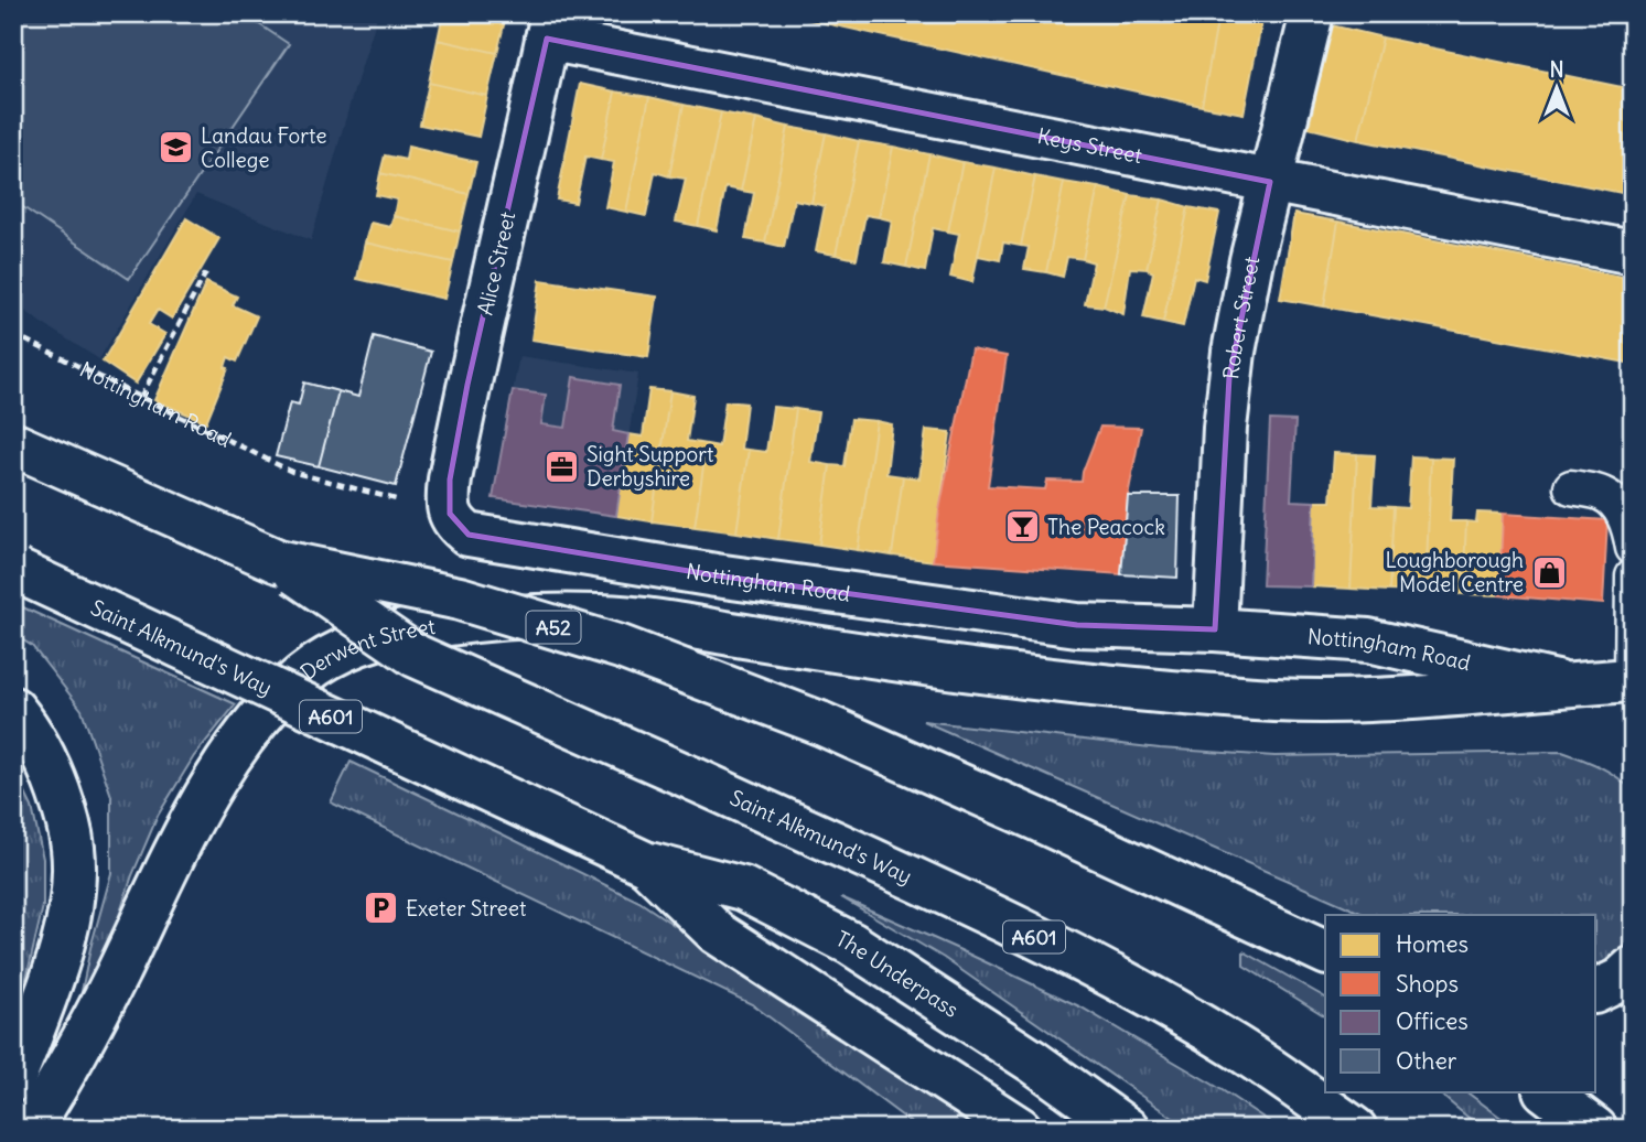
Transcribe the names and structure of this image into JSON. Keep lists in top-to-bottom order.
{
  "streets": {
    "street": [
      "Keys Street",
      "Alice Street",
      "Robert Street",
      "Nottingham Road",
      "A52",
      "Saint Alkmund's Way",
      "Derwent Street",
      "A601",
      "The Underpass"
    ]
  },
  "crossings": [
    ["Keys Street", "Alice Street"],
    ["Keys Street", "Robert Street"],
    ["Alice Street", "Nottingham Road"],
    ["Robert Street", "Nottingham Road"],
    ["Nottingham Road", "Derwent Street"],
    ["Saint Alkmund's Way", "The Underpass"]
  ],
  "places": {
    "school or university": ["Landau Forte College"],
    "office": ["Sight Support Derbyshire"],
    "bar": ["The Peacock"],
    "shop": ["Loughborough Model Centre"],
    "parking": ["Exeter Street"]
  },
  "legend": [
    "Homes",
    "Shops",
    "Offices",
    "Other"
  ],
  "north": "top"
}
